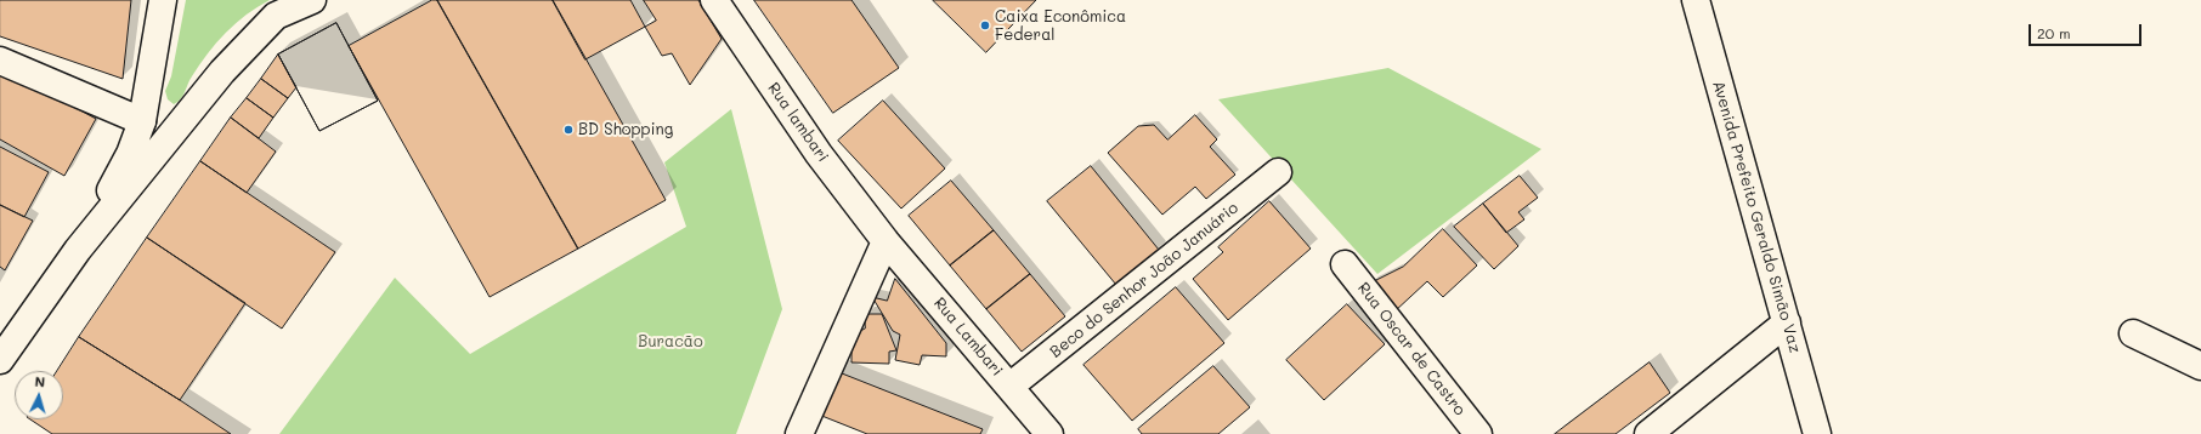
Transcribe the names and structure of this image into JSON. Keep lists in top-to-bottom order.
{
  "streets": {
    "street": [
      "Rua lambari",
      "Avenida Prefeito Geraldo Simão Vaz",
      "Beco do Senhor João Januário",
      "Rua Lambari",
      "Rua Oscar de Castro"
    ]
  },
  "crossings": [
    ["Rua lambari", "Rua Lambari"],
    ["Beco do Senhor João Januário", "Rua Lambari"]
  ],
  "parks": ["Buracão"],
  "places": ["Caixa Econômica Federal", "BD Shopping"],
  "scale_bar": "20 m",
  "north": "top"
}
